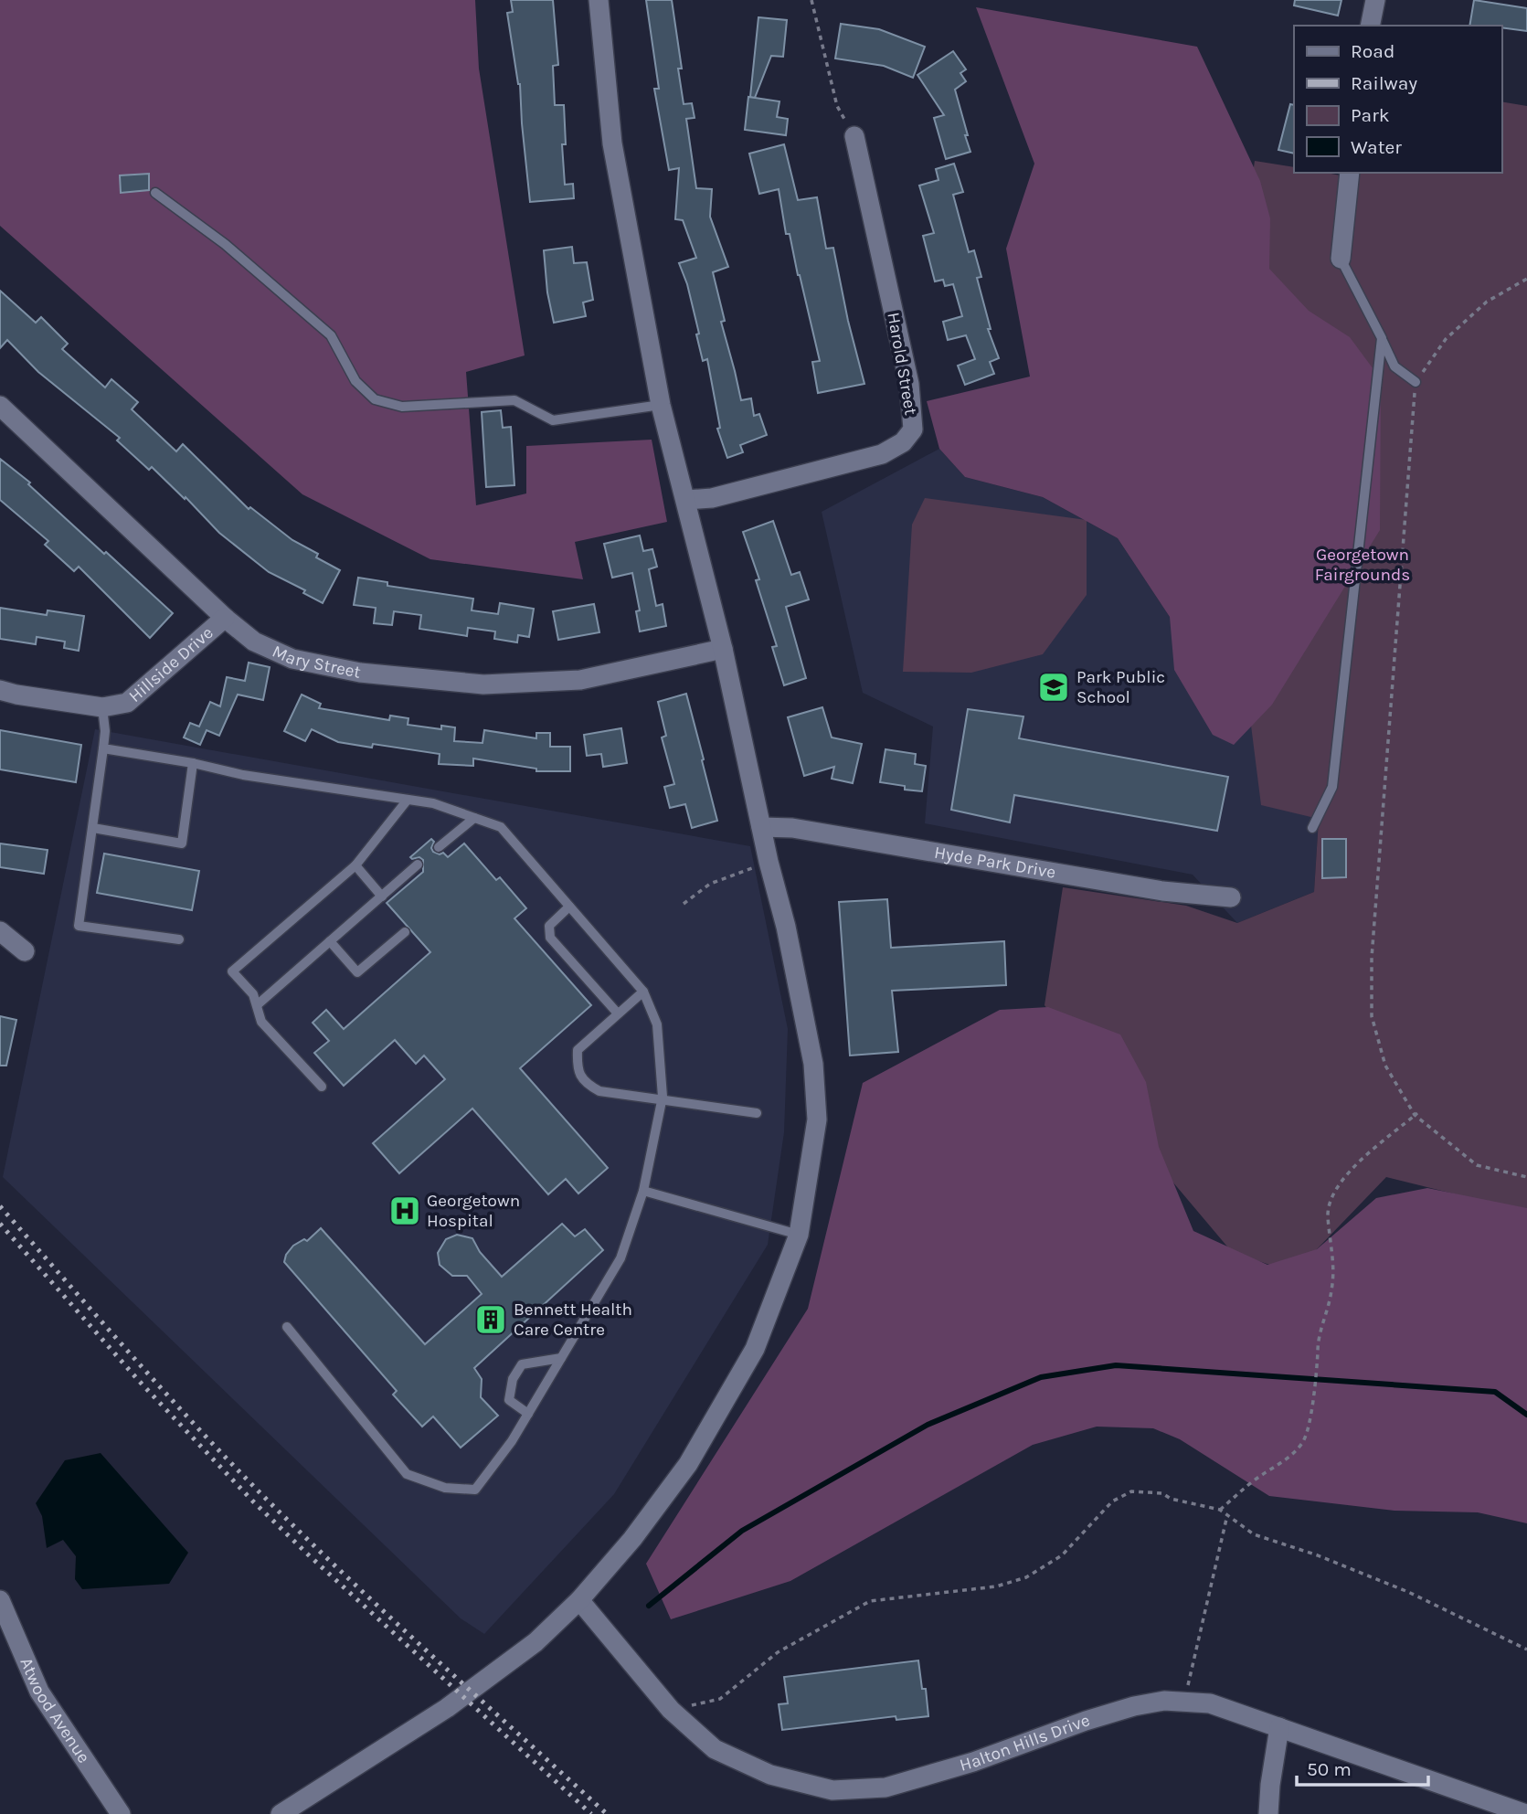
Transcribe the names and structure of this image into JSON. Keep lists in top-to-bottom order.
{
  "streets": {
    "street": [
      "Harold Street",
      "Mary Street",
      "Hillside Drive",
      "Hyde Park Drive",
      "Atwood Avenue",
      "Halton Hills Drive"
    ]
  },
  "crossings": [
    ["Mary Street", "Hillside Drive"]
  ],
  "parks": ["Georgetown Fairgrounds"],
  "places": {
    "school or university": ["Park Public School"],
    "hospital": ["Georgetown Hospital"],
    "building": ["Bennett Health Care Centre"]
  },
  "legend": [
    "Road",
    "Railway",
    "Park",
    "Water"
  ],
  "scale_bar": "50 m"
}
